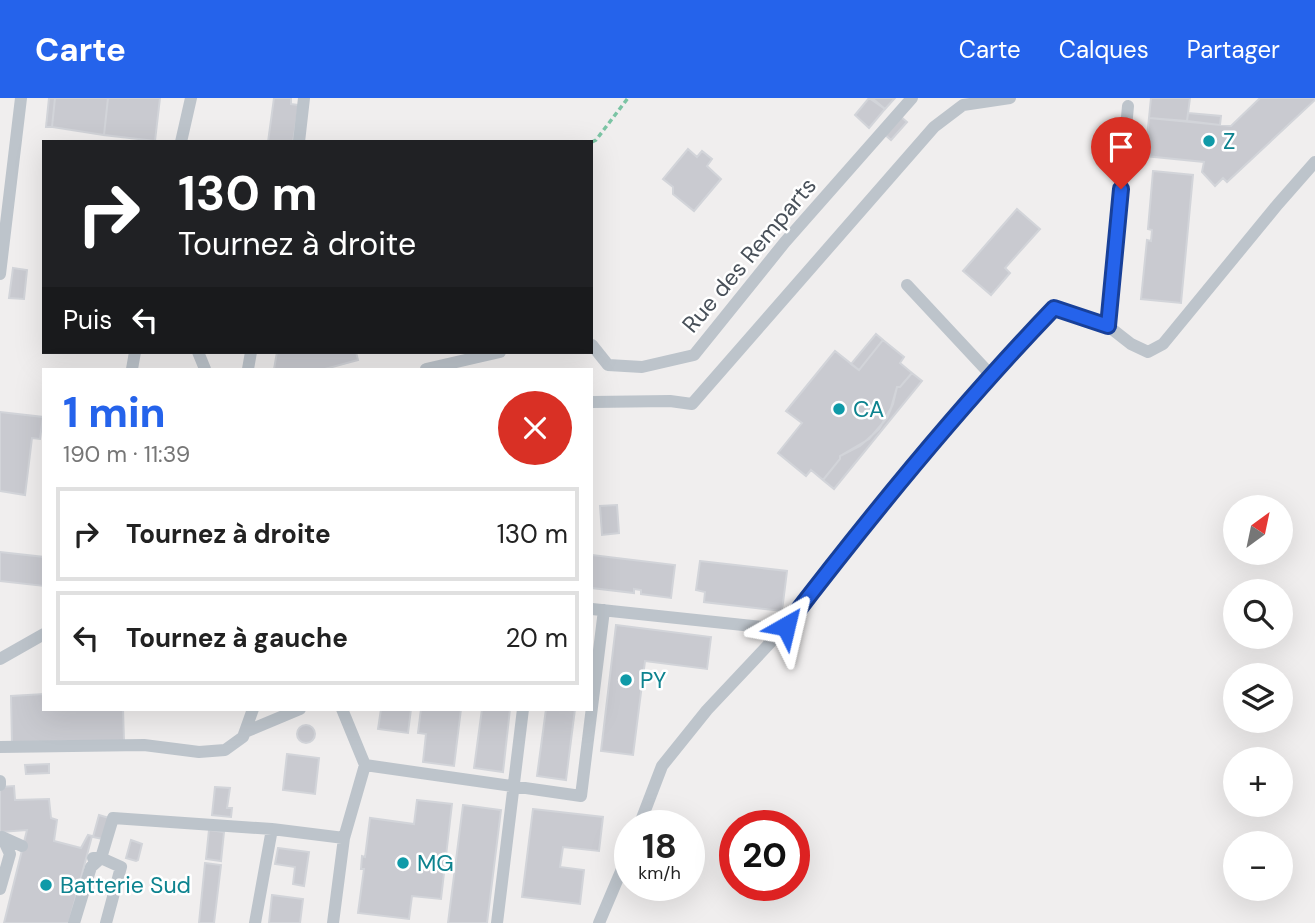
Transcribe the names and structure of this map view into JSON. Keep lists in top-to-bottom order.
{
  "streets": {
    "lane": ["Rue des Remparts"]
  },
  "places": [
    "Z",
    "CA",
    "PY",
    "MG",
    "Batterie Sud"
  ],
  "north": "top right",
  "page": {
    "header": "Carte",
    "nav": ["Carte", "Calques", "Partager"],
    "turn": ["130 m", "Tournez à droite"],
    "then": "Puis",
    "heading": ["1 min", "190 m · 11:39"],
    "list": [
      {
        "name": "Tournez à droite",
        "value": "130 m"
      },
      {
        "name": "Tournez à gauche",
        "value": "20 m"
      }
    ],
    "map_buttons": ["+", "−"],
    "speed": "18 km/h",
    "limit": "20"
  }
}
